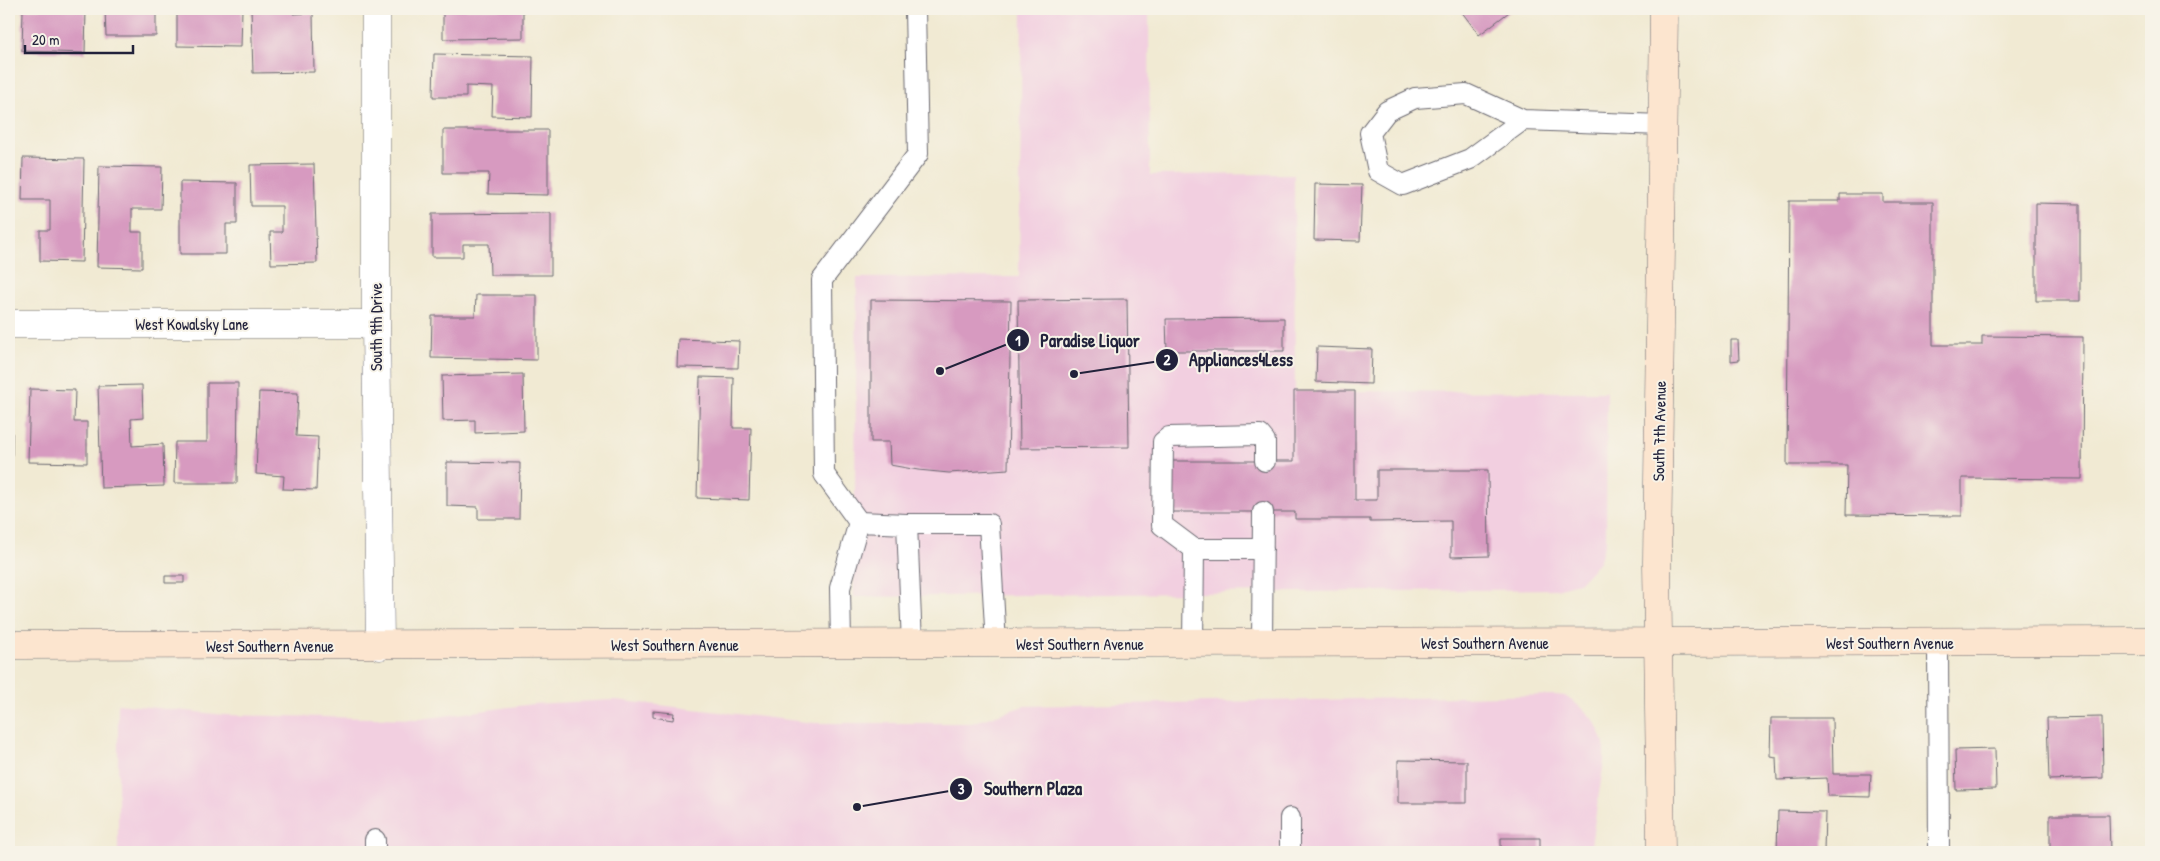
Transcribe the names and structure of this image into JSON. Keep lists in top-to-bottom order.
{
  "streets": {
    "main road": ["South 7th Avenue", "West Southern Avenue"],
    "street": ["West Kowalsky Lane", "South 9th Drive"]
  },
  "crossings": [
    ["West Kowalsky Lane", "South 9th Drive"],
    ["South 9th Drive", "West Southern Avenue"],
    ["South 7th Avenue", "West Southern Avenue"]
  ],
  "places": ["Paradise Liquor", "Appliances4Less", "Southern Plaza"],
  "scale_bar": "20 m"
}
